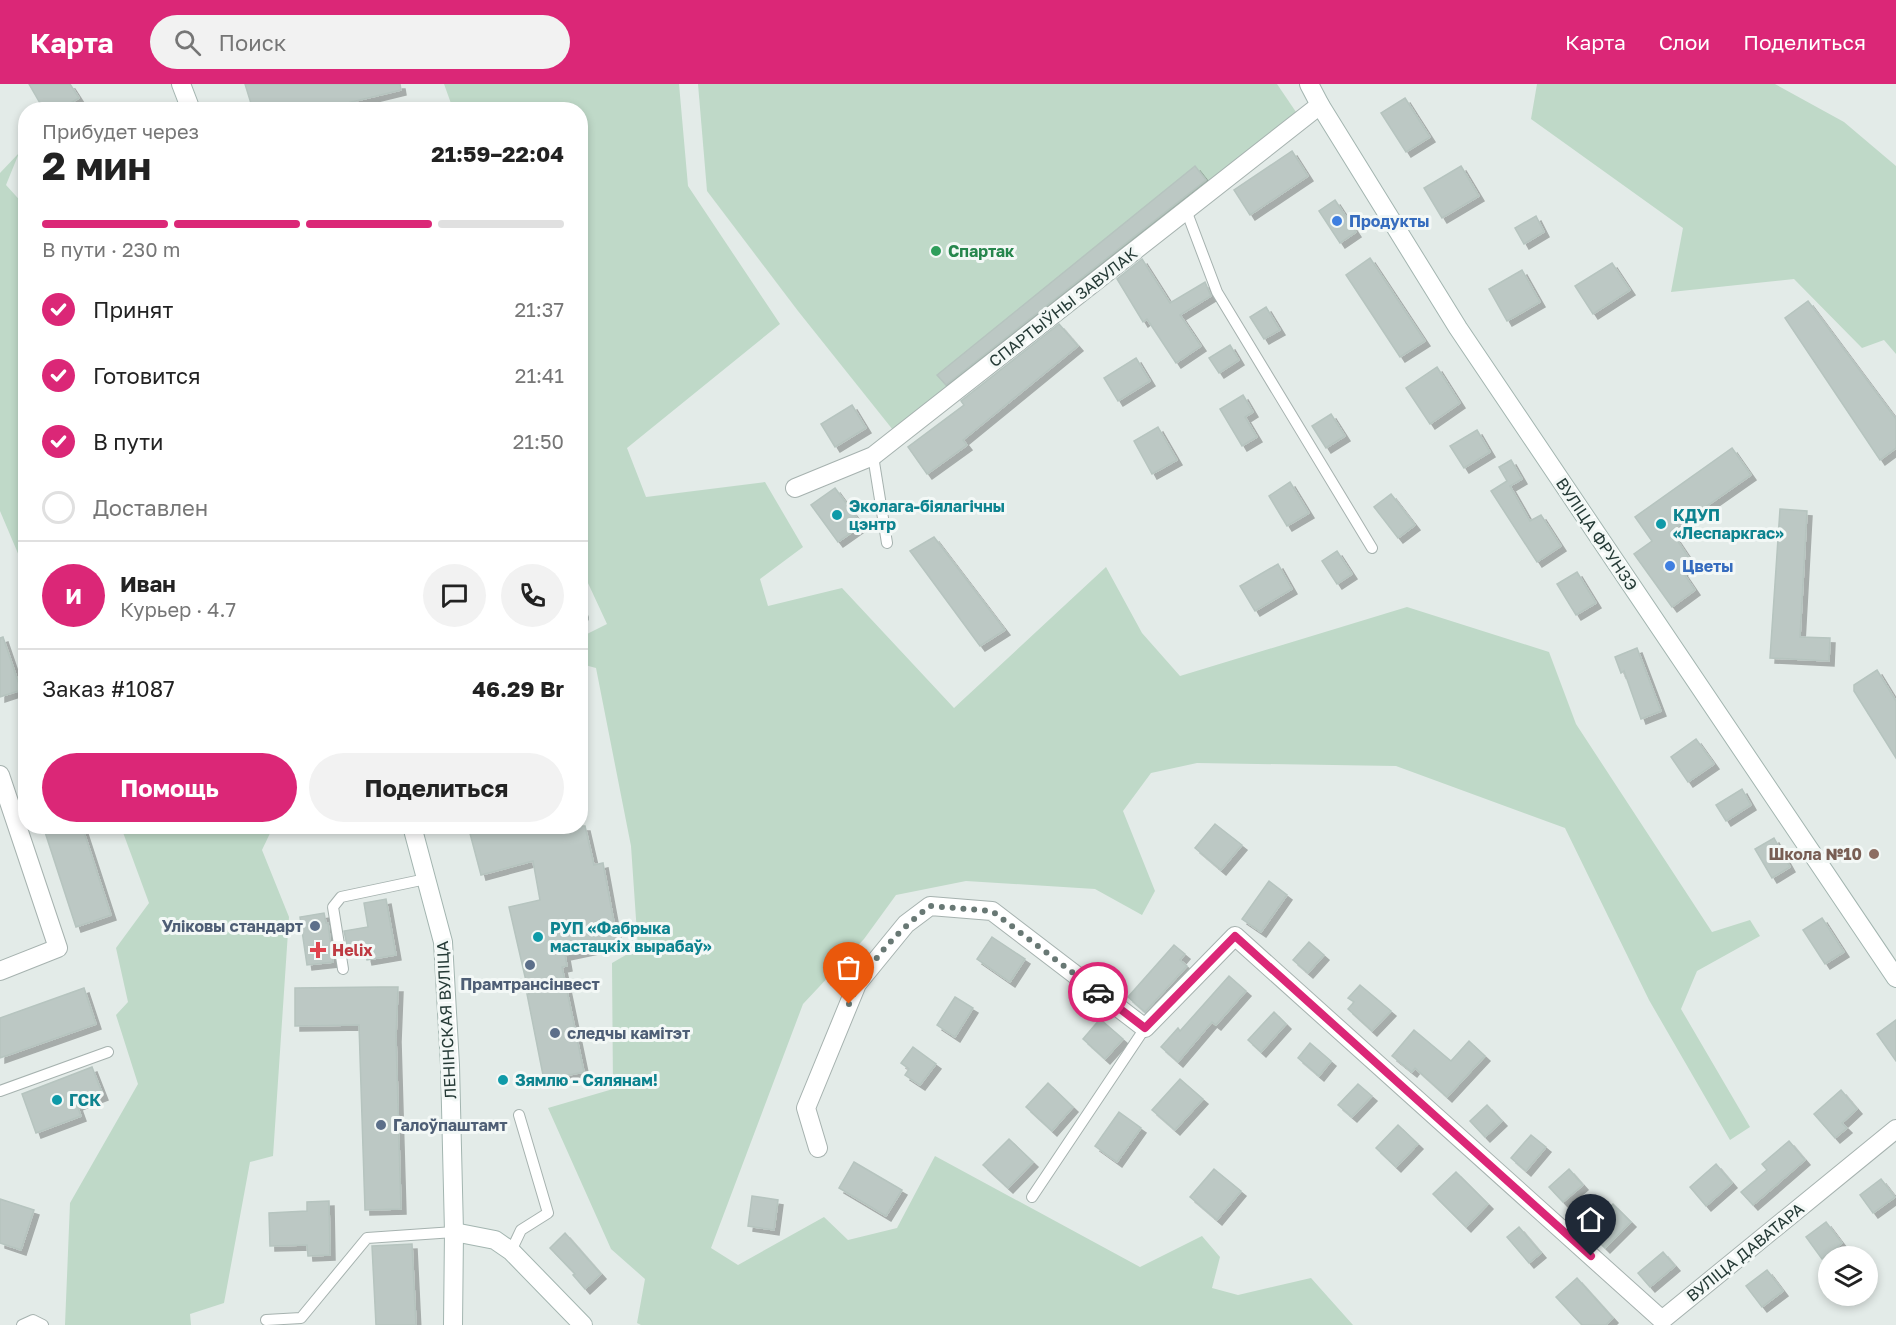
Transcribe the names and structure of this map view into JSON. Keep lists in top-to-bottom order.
{
  "streets": {
    "street": [
      "СПАРТЫЎНЫ ЗАВУЛАК",
      "ВУЛІЦА ФРУНЗЭ",
      "ЛЕНІНСКАЯ ВУЛІЦА",
      "ВУЛІЦА ДАВАТАРА"
    ]
  },
  "crossings": [
    ["СПАРТЫЎНЫ ЗАВУЛАК", "ВУЛІЦА ФРУНЗЭ"]
  ],
  "places": {
    "other": [
      "Продукты",
      "Спартак",
      "Эколага-біялагічны цэнтр",
      "КДУП «Леспаркгас»",
      "Цветы",
      "Школа №10",
      "Уліковы стандарт",
      "РУП «Фабрыка мастацкіх вырабаў»",
      "Прамтрансінвест",
      "следчы камітэт",
      "Зямлю - Сялянам!",
      "ГСК",
      "Галоўпаштамт"
    ],
    "health": ["Helix"]
  },
  "page": {
    "header": "Карта",
    "search": "Поиск",
    "nav": ["Карта", "Слои", "Поделиться"],
    "heading": ["2 мин", "Прибудет через", "21:59–22:04"],
    "panel": [
      "Иван",
      "Курьер · 4.7",
      "Заказ #1087",
      "46.29 Br"
    ],
    "bar": "В пути · 230 m",
    "list": [
      ["Принят", "21:37"],
      ["Готовится", "21:41"],
      ["В пути", "21:50"],
      "Доставлен"
    ],
    "round": "И",
    "buttons": ["Помощь", "Поделиться"]
  }
}
